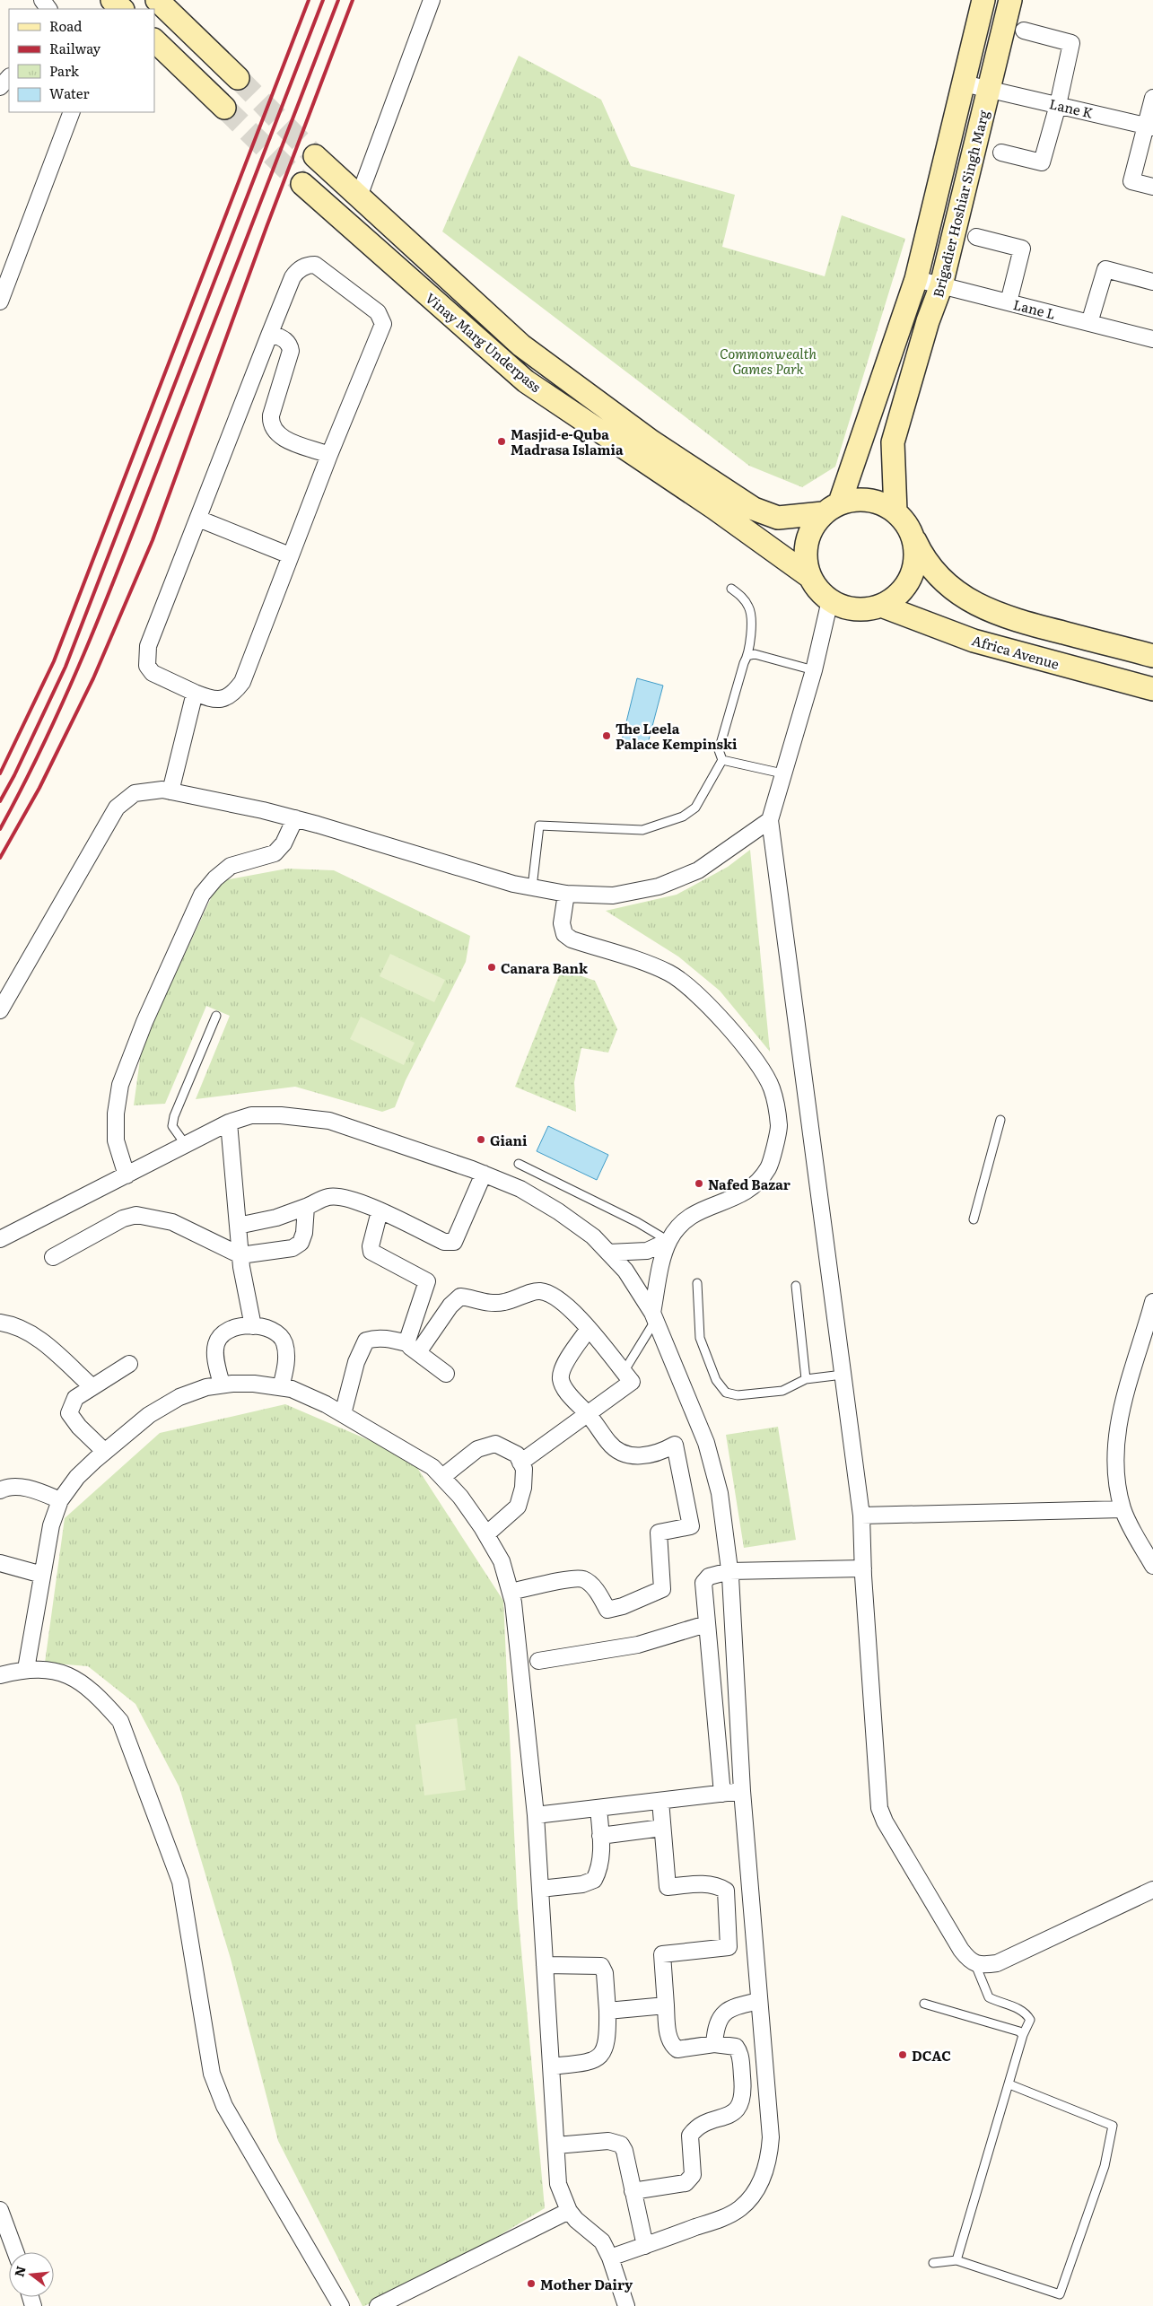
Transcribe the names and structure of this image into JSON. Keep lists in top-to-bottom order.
{
  "streets": {
    "main road": ["Brigadier Hoshiar Singh Marg", "Vinay Marg Underpass", "Africa Avenue"],
    "street": ["Lane K", "Lane L"]
  },
  "crossings": [
    ["Lane K", "Brigadier Hoshiar Singh Marg"],
    ["Brigadier Hoshiar Singh Marg", "Lane L"],
    ["Brigadier Hoshiar Singh Marg", "Vinay Marg Underpass"],
    ["Brigadier Hoshiar Singh Marg", "Africa Avenue"],
    ["Vinay Marg Underpass", "Africa Avenue"]
  ],
  "parks": ["Commonwealth Games Park"],
  "places": [
    "Masjid-e-Quba Madrasa Islamia",
    "The Leela Palace Kempinski",
    "Canara Bank",
    "Giani",
    "Nafed Bazar",
    "DCAC",
    "Mother Dairy"
  ],
  "legend": [
    "Road",
    "Railway",
    "Park",
    "Water"
  ],
  "north": "left"
}
